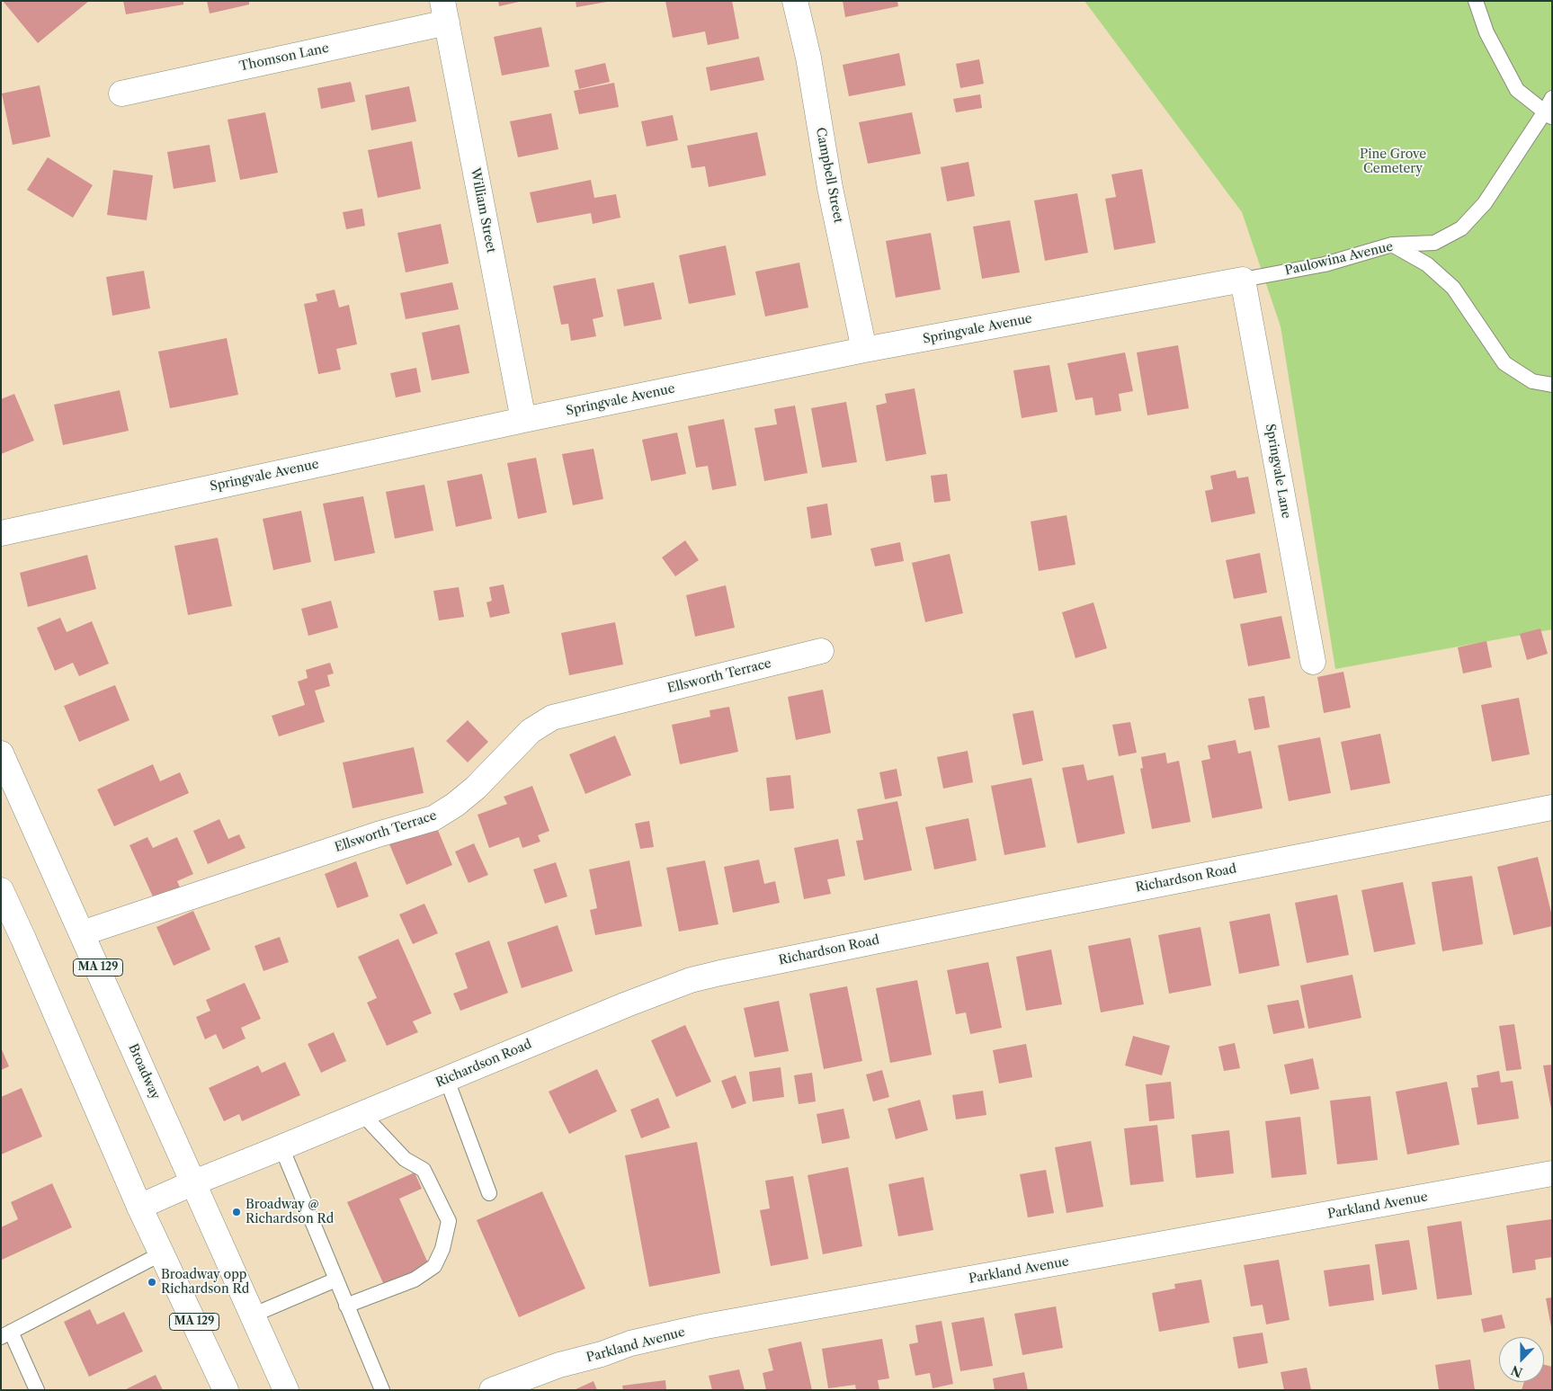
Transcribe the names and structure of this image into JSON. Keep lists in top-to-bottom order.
{
  "streets": {
    "street": [
      "Thomson Lane",
      "Campbell Street",
      "William Street",
      "Springvale Avenue",
      "Springvale Lane",
      "Ellsworth Terrace",
      "Richardson Road",
      "MA 129",
      "Broadway",
      "Parkland Avenue"
    ],
    "lane": ["Paulowina Avenue"]
  },
  "crossings": [
    ["Thomson Lane", "William Street"],
    ["Campbell Street", "Springvale Avenue"],
    ["William Street", "Springvale Avenue"],
    ["Paulowina Avenue", "Springvale Avenue"],
    ["Paulowina Avenue", "Springvale Lane"],
    ["Springvale Avenue", "Springvale Lane"],
    ["Ellsworth Terrace", "Broadway"],
    ["Richardson Road", "MA 129"],
    ["Richardson Road", "Broadway"]
  ],
  "parks": ["Pine Grove Cemetery"],
  "places": ["Broadway @ Richardson Rd", "Broadway opp Richardson Rd"],
  "north": "bottom"
}
